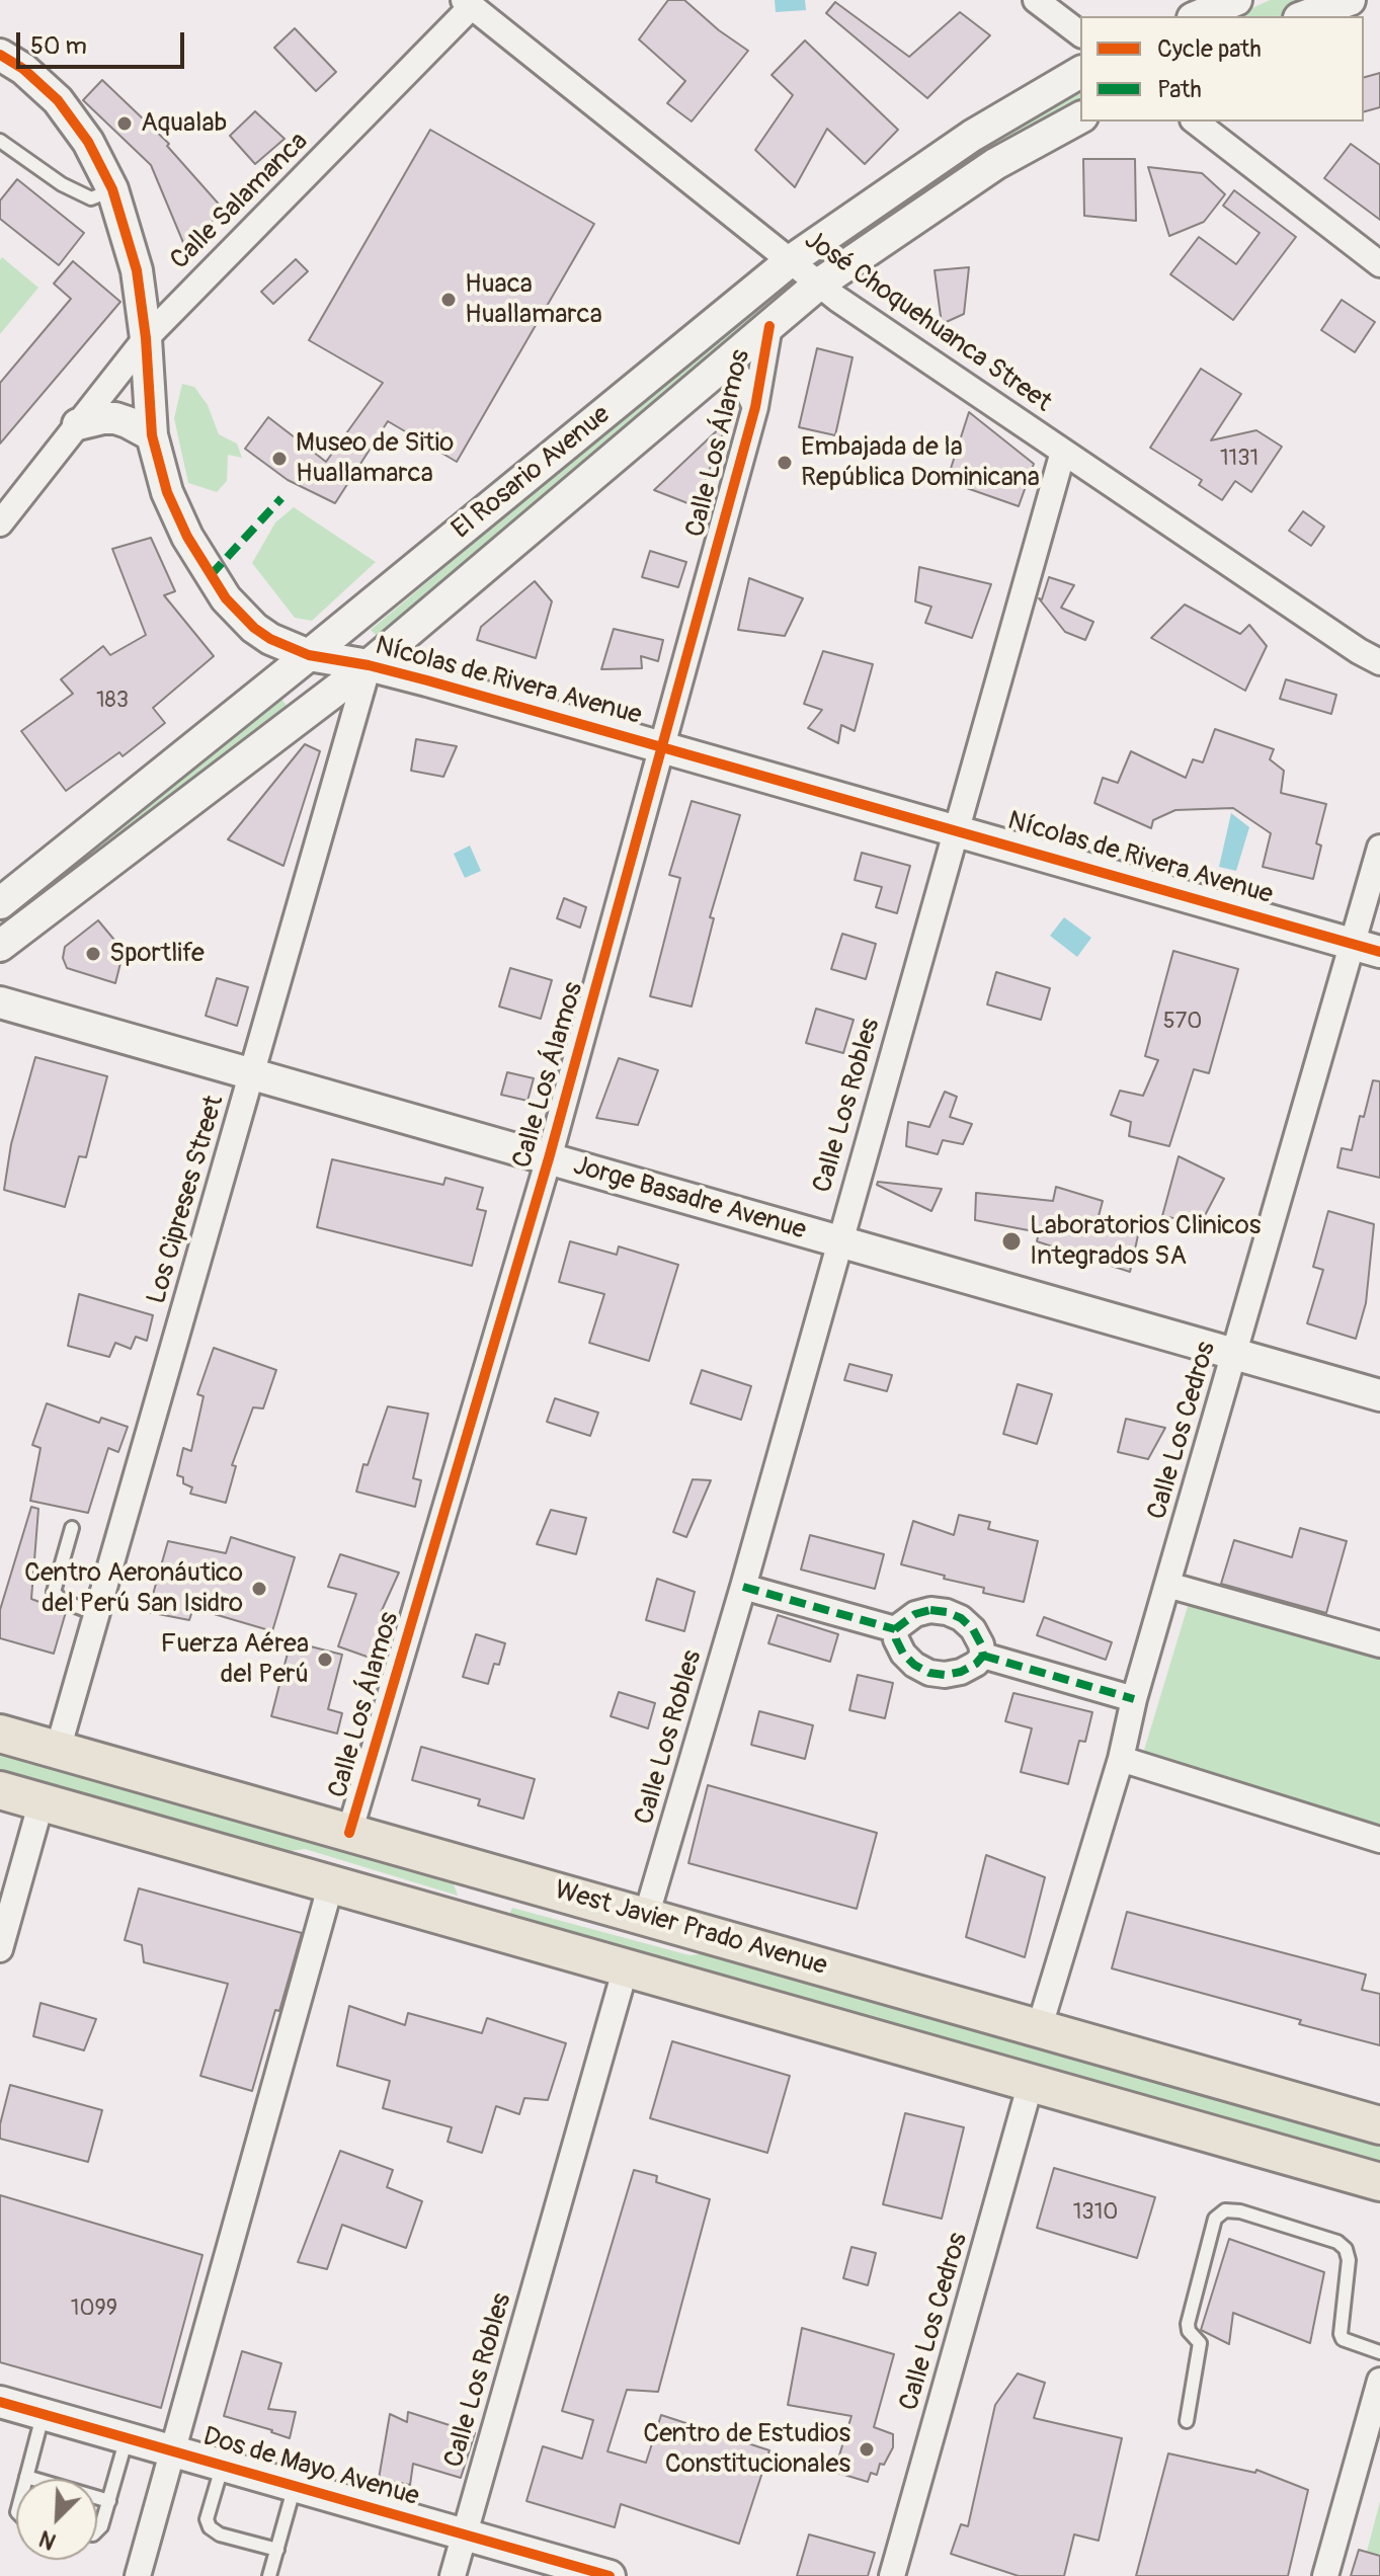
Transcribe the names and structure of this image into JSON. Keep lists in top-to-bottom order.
{
  "streets": {
    "main road": ["West Javier Prado Avenue"],
    "street": [
      "Calle Salamanca",
      "José Choquehuanca Street",
      "Calle Los Álamos",
      "El Rosario Avenue",
      "Nícolas de Rivera Avenue",
      "Calle Los Robles",
      "Jorge Basadre Avenue",
      "Los Cipreses Street",
      "Calle Los Cedros",
      "Dos de Mayo Avenue"
    ]
  },
  "crossings": [
    ["Calle Salamanca", "José Choquehuanca Street"],
    ["Calle Salamanca", "Nícolas de Rivera Avenue"],
    ["José Choquehuanca Street", "El Rosario Avenue"],
    ["José Choquehuanca Street", "Calle Los Robles"],
    ["Calle Los Álamos", "El Rosario Avenue"],
    ["Calle Los Álamos", "Nícolas de Rivera Avenue"],
    ["Calle Los Álamos", "Jorge Basadre Avenue"],
    ["Calle Los Álamos", "West Javier Prado Avenue"],
    ["El Rosario Avenue", "Nícolas de Rivera Avenue"],
    ["El Rosario Avenue", "Los Cipreses Street"],
    ["Nícolas de Rivera Avenue", "Calle Los Robles"],
    ["Nícolas de Rivera Avenue", "Los Cipreses Street"],
    ["Nícolas de Rivera Avenue", "Calle Los Cedros"],
    ["Calle Los Robles", "Jorge Basadre Avenue"],
    ["Calle Los Robles", "West Javier Prado Avenue"],
    ["Calle Los Robles", "Dos de Mayo Avenue"],
    ["Jorge Basadre Avenue", "Los Cipreses Street"],
    ["Jorge Basadre Avenue", "Calle Los Cedros"],
    ["Los Cipreses Street", "West Javier Prado Avenue"],
    ["Calle Los Cedros", "West Javier Prado Avenue"]
  ],
  "places": [
    "Aqualab",
    "Huaca Huallamarca",
    "Museo de Sitio Huallamarca",
    "Embajada de la República Dominicana",
    "Sportlife",
    "Laboratorios Clinicos Integrados SA",
    "Centro Aeronáutico del Perú San Isidro",
    "Fuerza Aérea del Perú",
    "Centro de Estudios Constitucionales"
  ],
  "house_numbers": [
    "1131",
    "183",
    "570",
    "1310",
    "1099"
  ],
  "legend": ["Cycle path", "Path"],
  "scale_bar": "50 m",
  "north": "bottom left"
}
